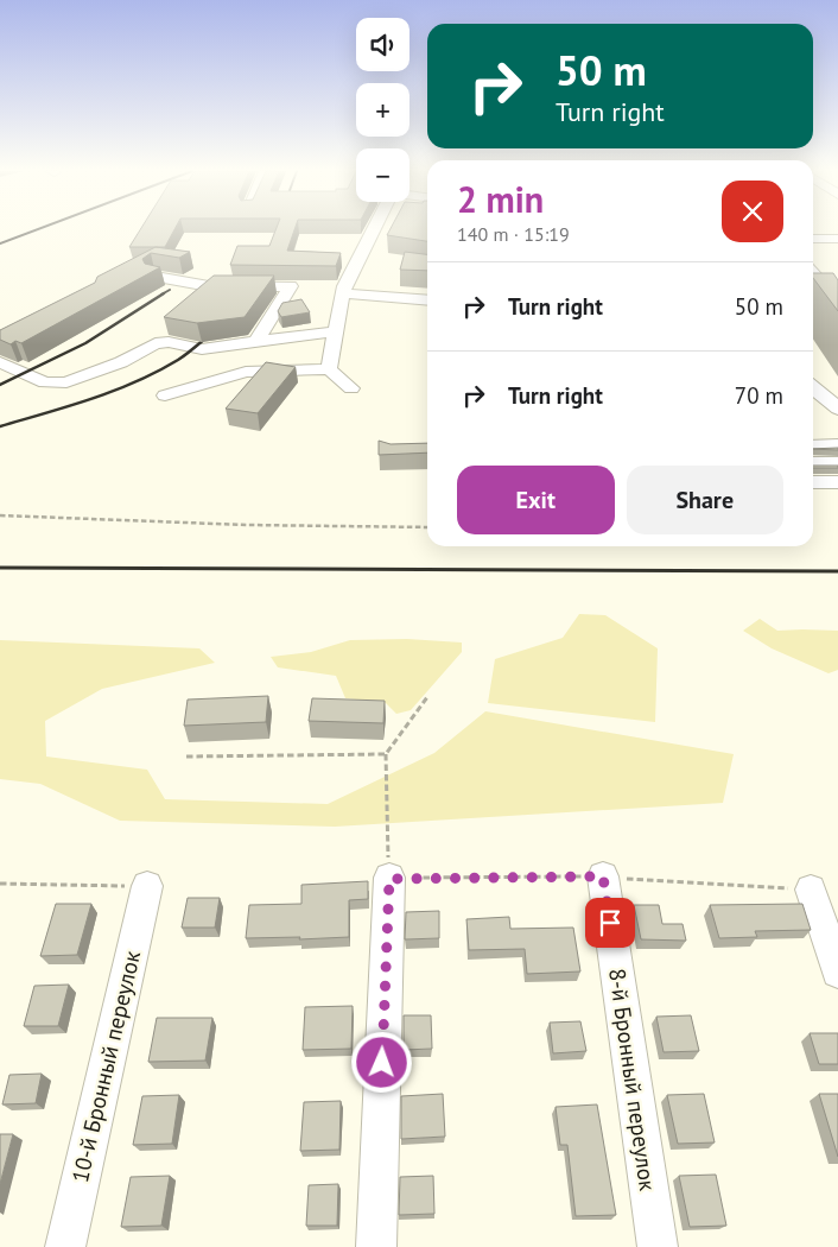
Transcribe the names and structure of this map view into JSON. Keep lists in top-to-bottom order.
{
  "streets": {
    "street": ["10-й Бронный переулок", "8-й Бронный переулок"]
  },
  "page": {
    "map_buttons": ["+", "−"],
    "turn": ["50 m", "Turn right"],
    "heading": ["2 min", "140 m · 15:19"],
    "list": [
      {
        "name": "Turn right",
        "value": "50 m"
      },
      {
        "name": "Turn right",
        "value": "70 m"
      }
    ],
    "buttons": ["Exit", "Share"]
  }
}
